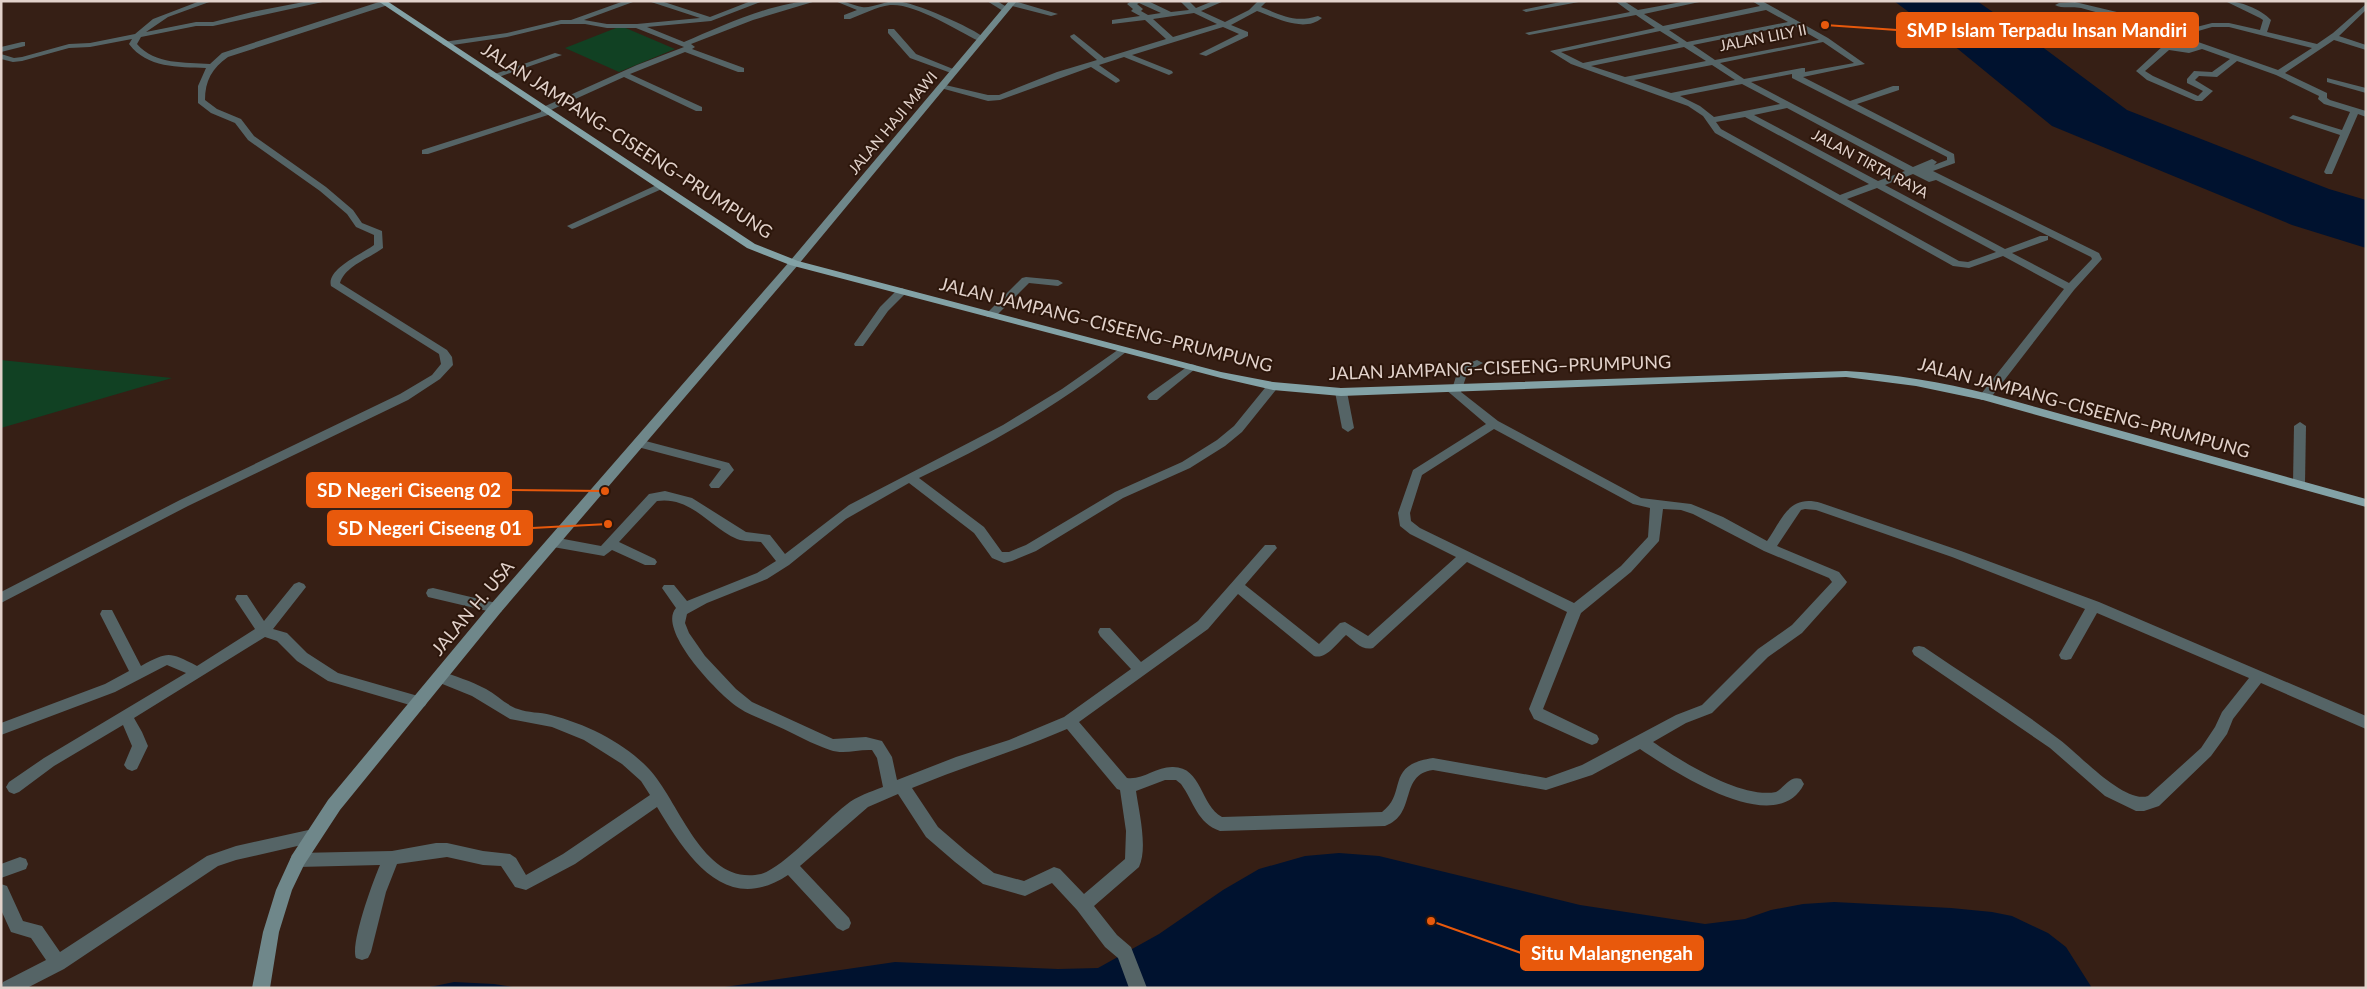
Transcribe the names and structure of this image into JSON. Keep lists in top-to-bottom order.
{
  "streets": {
    "main road": ["JALAN JAMPANG–CISEENG–PRUMPUNG"],
    "street": [
      "JALAN LILY II",
      "JALAN HAJI MAWI",
      "JALAN TIRTA RAYA",
      "JALAN H. USA"
    ]
  },
  "crossings": [
    ["JALAN HAJI MAWI", "JALAN JAMPANG–CISEENG–PRUMPUNG"],
    ["JALAN HAJI MAWI", "JALAN H. USA"],
    ["JALAN JAMPANG–CISEENG–PRUMPUNG", "JALAN H. USA"]
  ],
  "places": [
    "SMP Islam Terpadu Insan Mandiri",
    "SD Negeri Ciseeng 02",
    "SD Negeri Ciseeng 01",
    "Situ Malangnengah"
  ]
}
